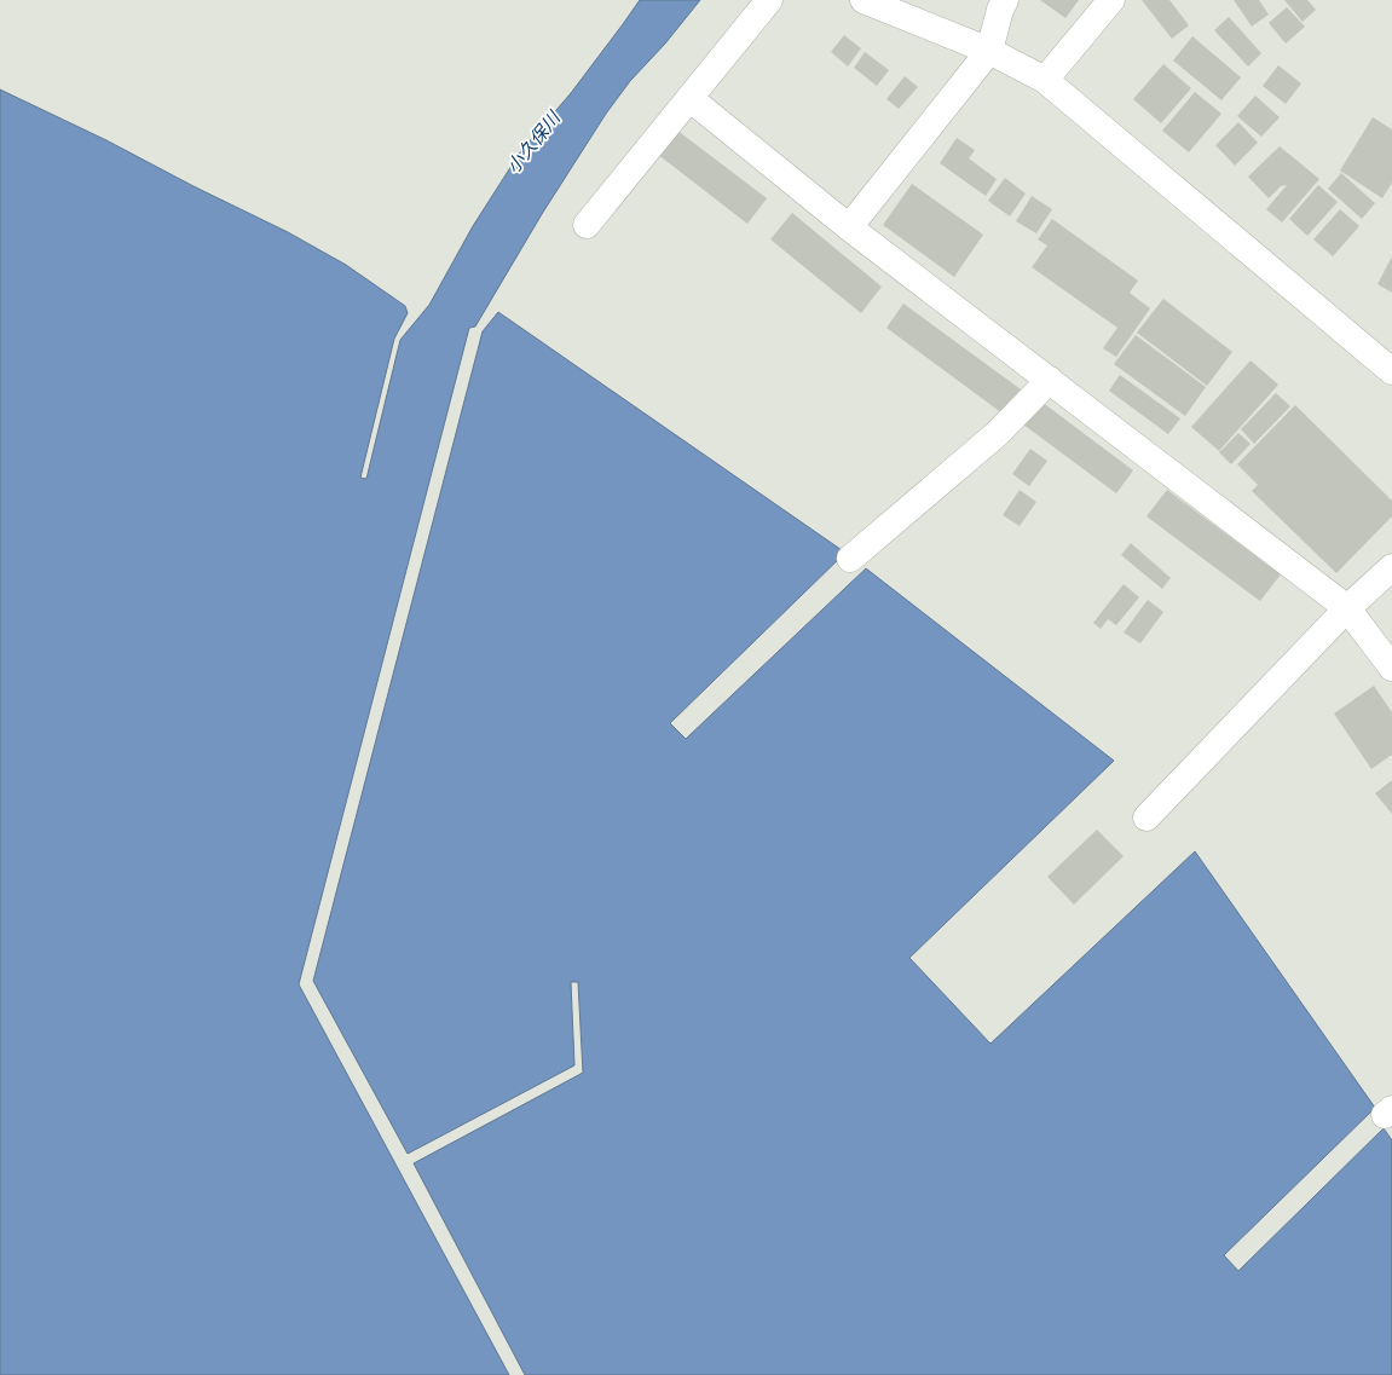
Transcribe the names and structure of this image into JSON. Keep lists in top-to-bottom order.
{
  "water": ["小久保川"]
}
